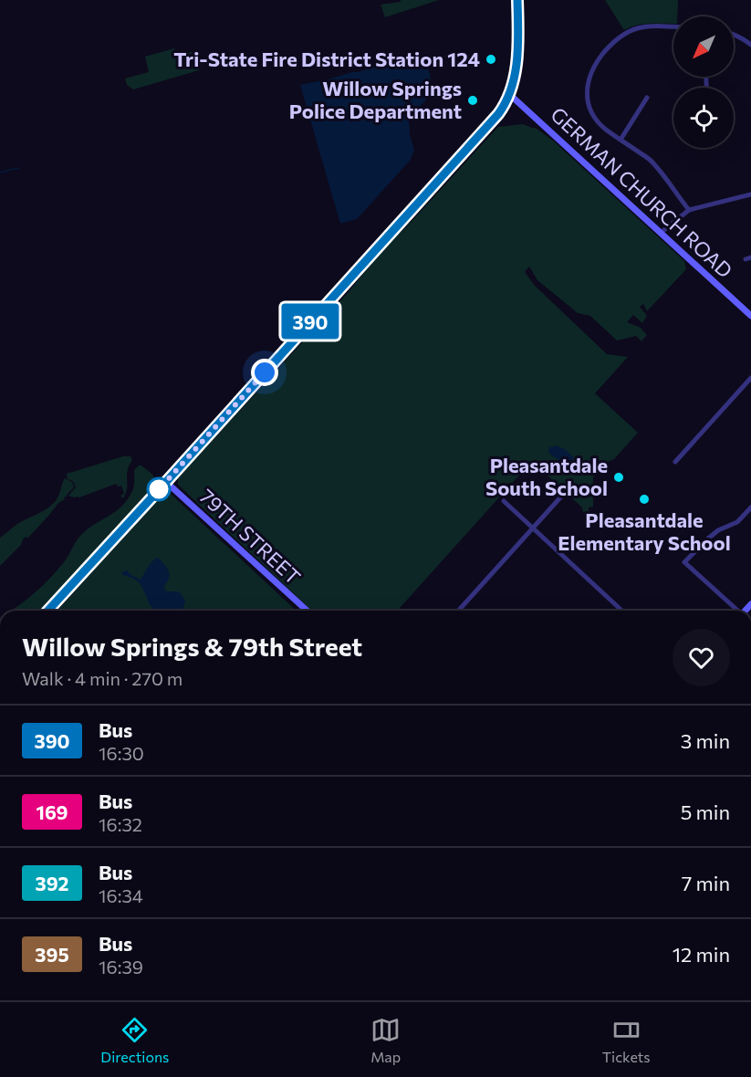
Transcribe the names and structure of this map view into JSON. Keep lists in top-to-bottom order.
{
  "streets": {
    "main road": ["GERMAN CHURCH ROAD", "79TH STREET"]
  },
  "places": [
    "Tri-State Fire District Station 124",
    "Willow Springs Police Department",
    "Pleasantdale South School",
    "Pleasantdale Elementary School"
  ],
  "lines": ["bus line 390"],
  "north": "bottom left",
  "page": {
    "on_map": "390",
    "heading": ["Willow Springs & 79th Street", "Walk · 4 min · 270 m"],
    "list": [
      {
        "mark": "390",
        "name": "Bus",
        "note": "16:30",
        "value": "3 min"
      },
      {
        "mark": "169",
        "name": "Bus",
        "note": "16:32",
        "value": "5 min"
      },
      {
        "mark": "392",
        "name": "Bus",
        "note": "16:34",
        "value": "7 min"
      },
      {
        "mark": "395",
        "name": "Bus",
        "note": "16:39",
        "value": "12 min"
      }
    ],
    "tabs": ["Directions", "Map", "Tickets"]
  }
}
